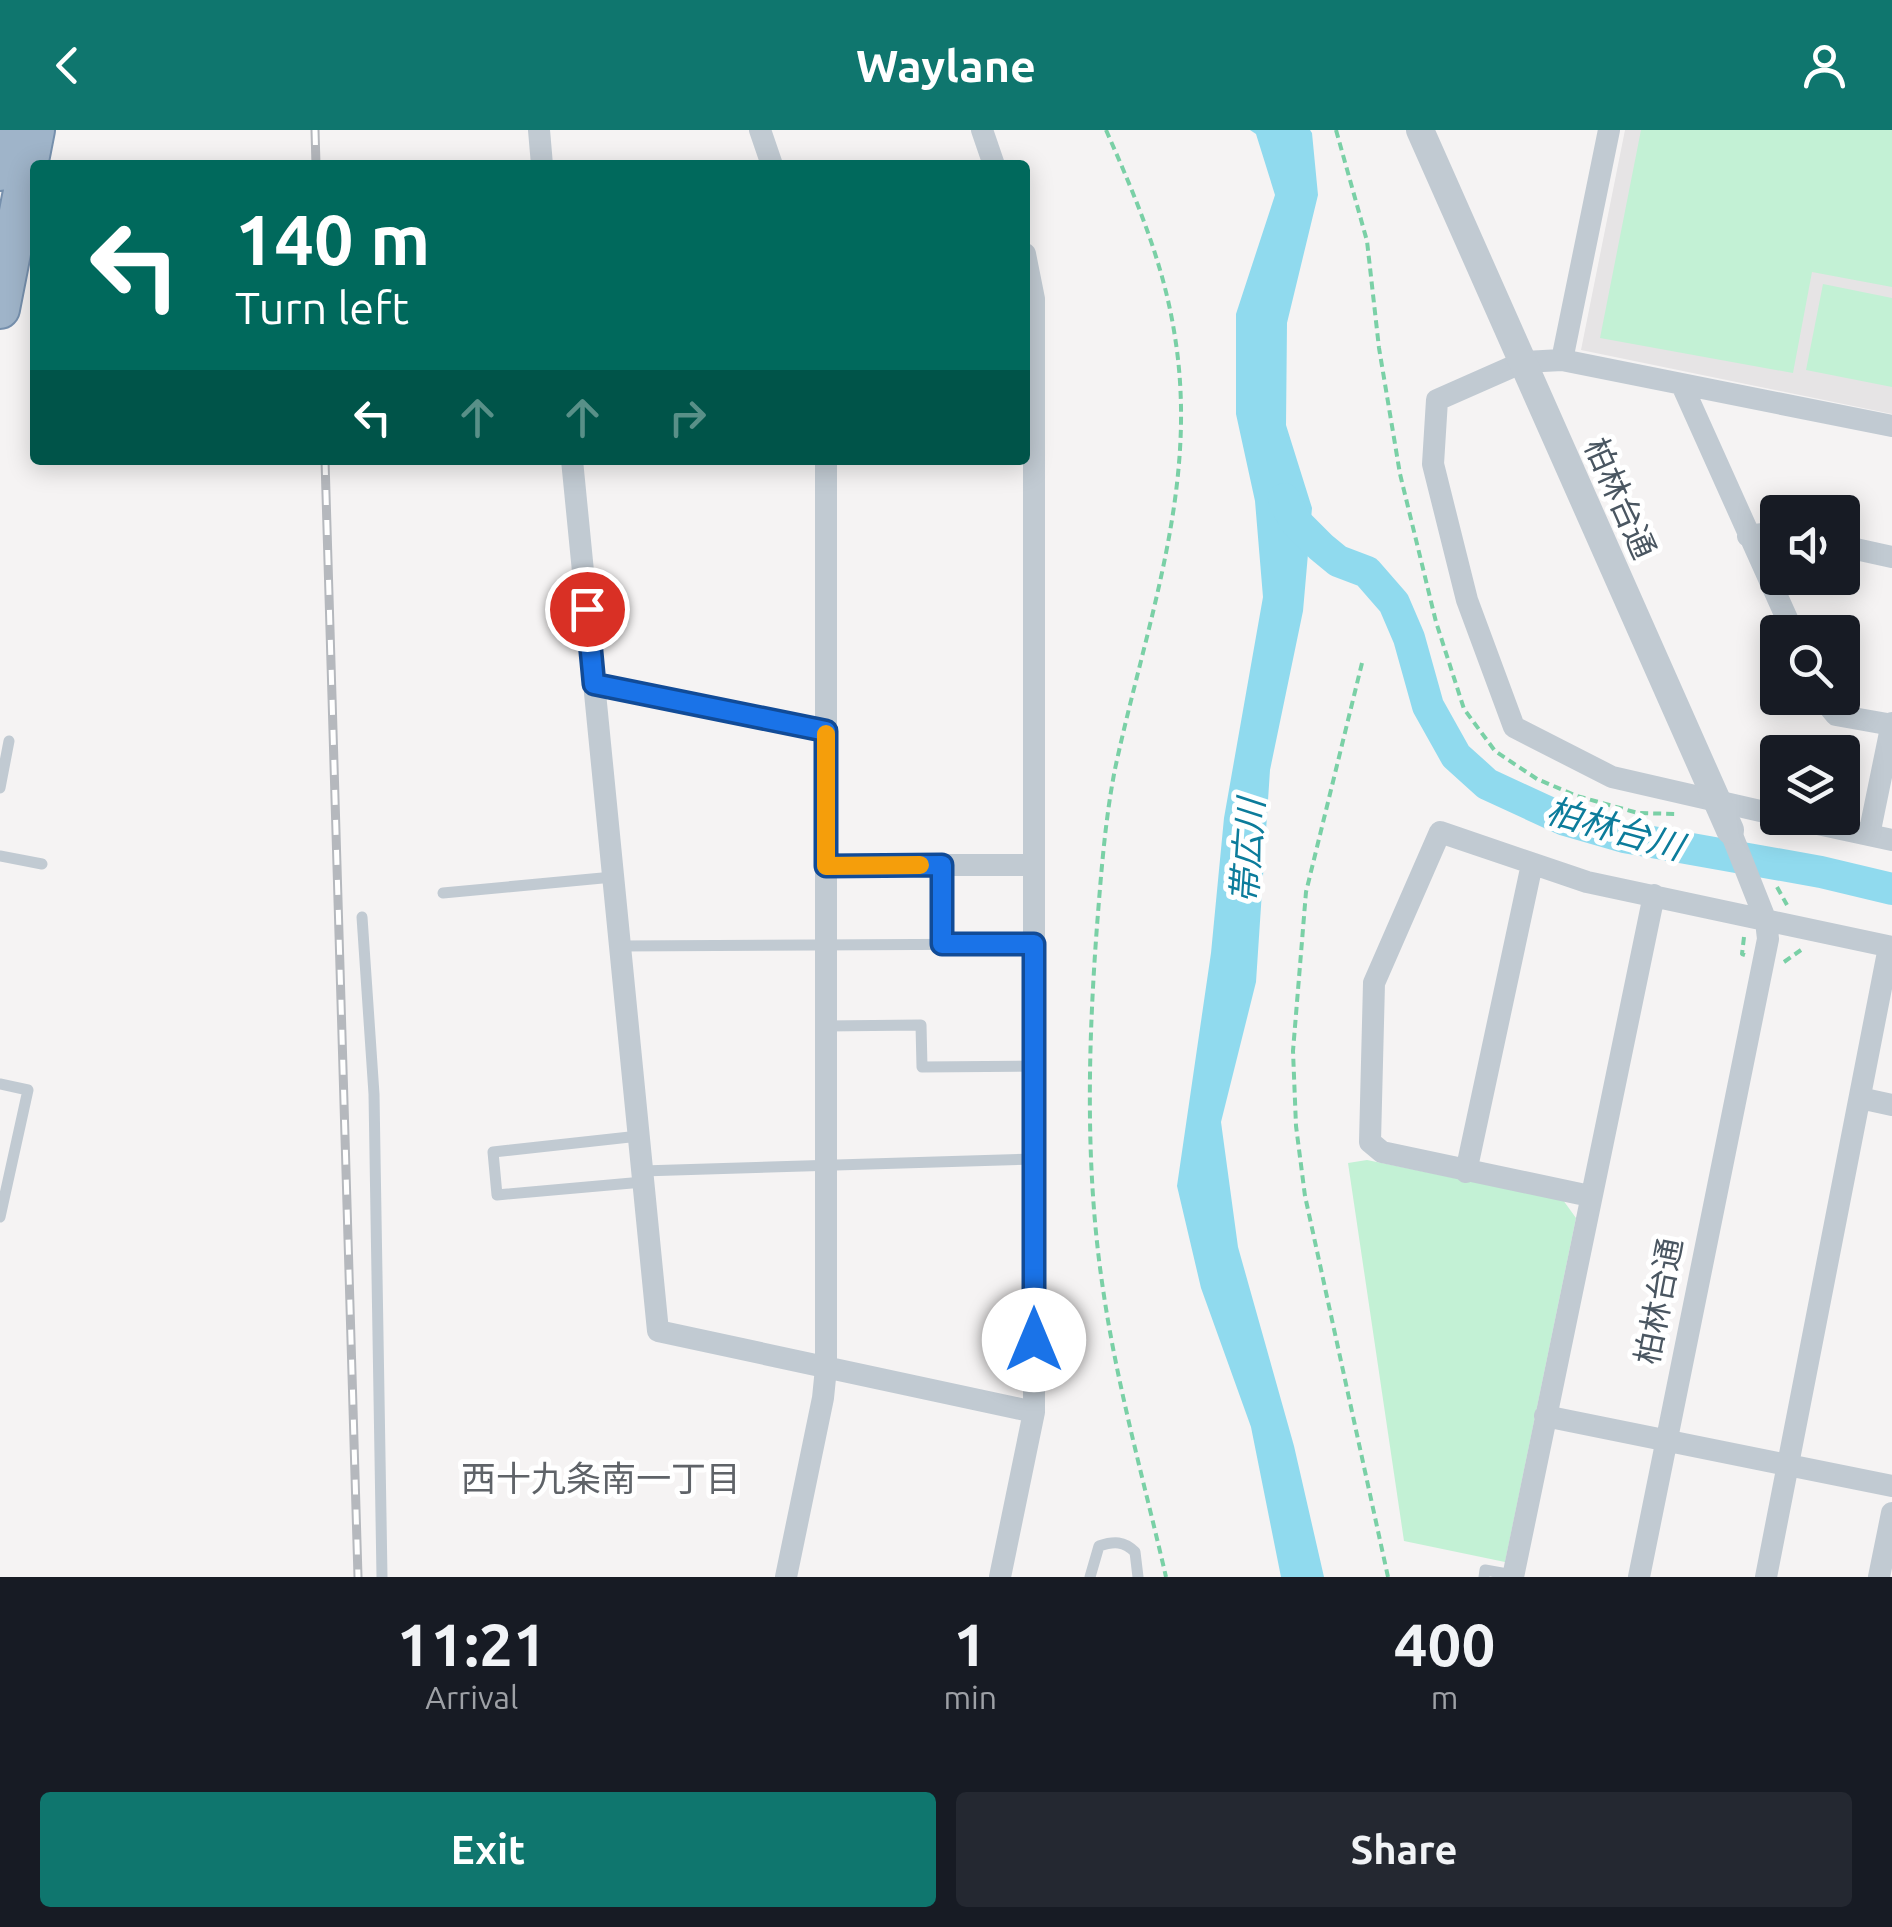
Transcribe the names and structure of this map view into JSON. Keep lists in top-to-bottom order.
{
  "streets": {
    "street": ["柏林台通"]
  },
  "districts": ["西十九条南一丁目"],
  "water": ["柏林台川", "帯広川"],
  "page": {
    "header": "Waylane",
    "turn": ["140 m", "Turn left"],
    "eta": [
      "11:21",
      "Arrival",
      "1",
      "min",
      "400",
      "m"
    ],
    "buttons": ["Exit", "Share"]
  }
}
